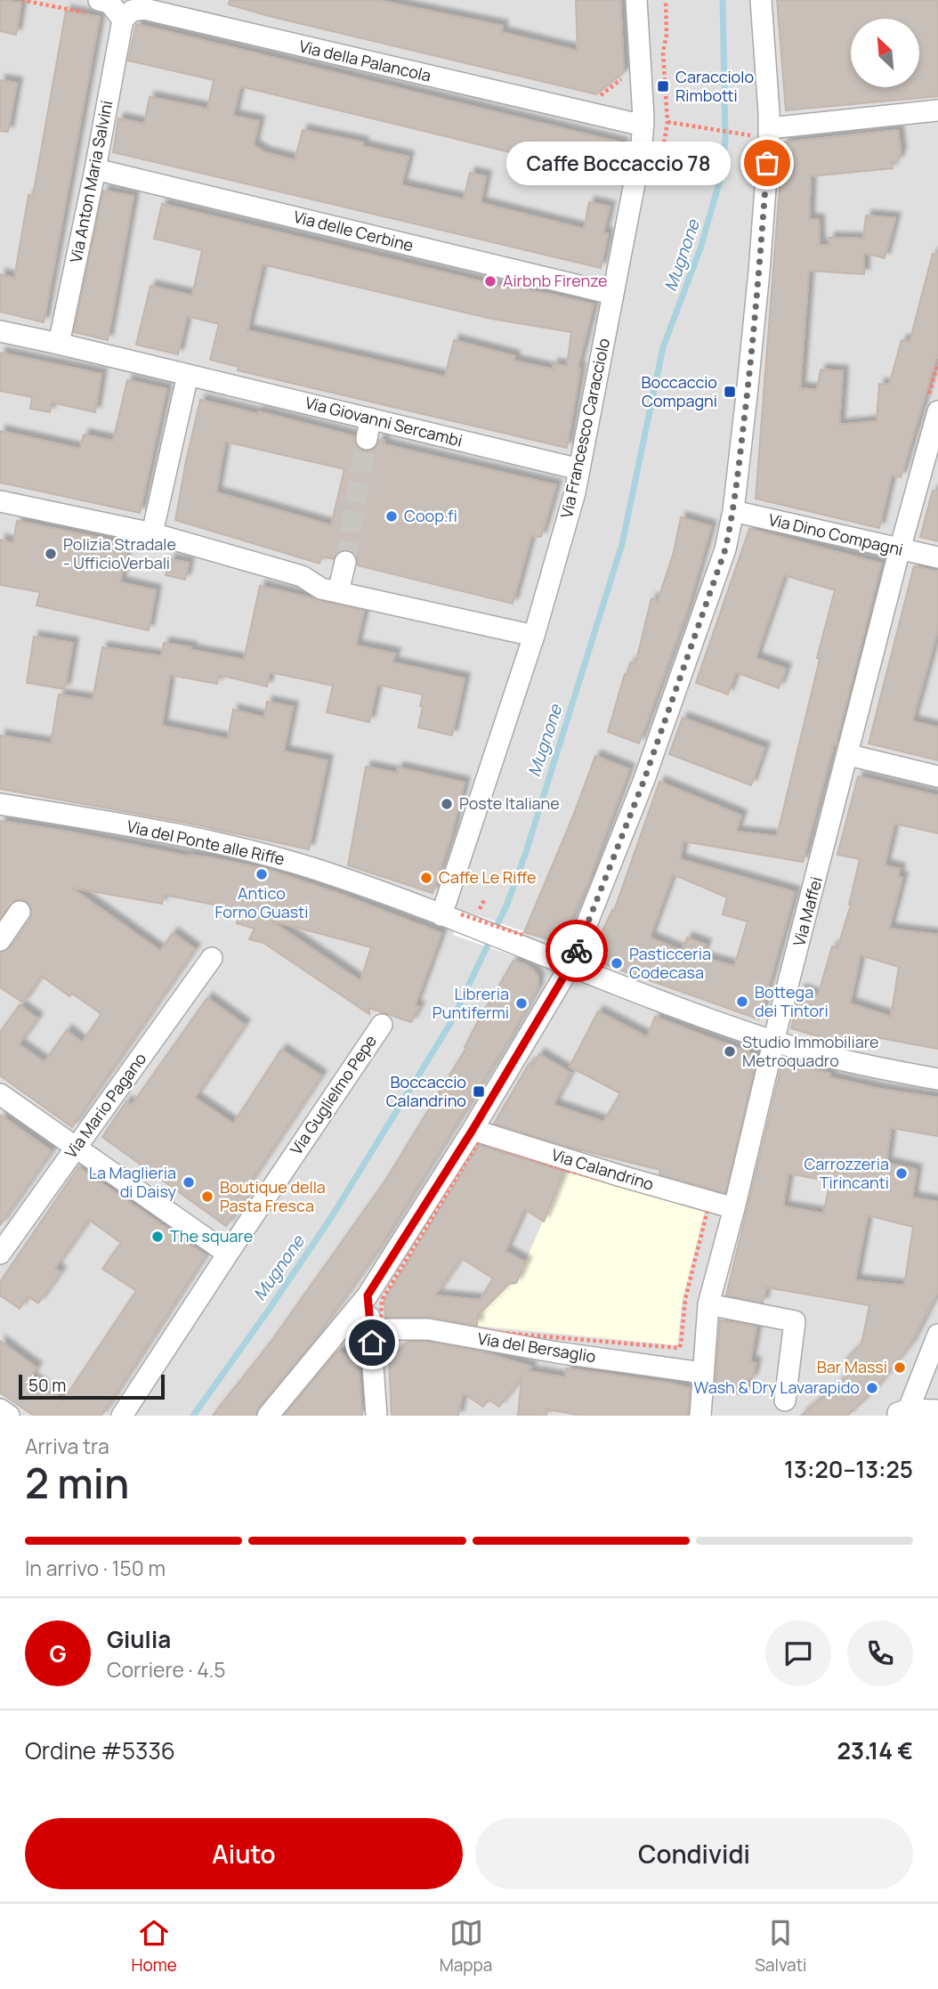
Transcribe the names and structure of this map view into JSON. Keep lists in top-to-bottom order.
{
  "streets": {
    "street": [
      "Via della Palancola",
      "Via Anton Maria Salvini",
      "Via delle Cerbine",
      "Via Giovanni Sercambi",
      "Via Francesco Caracciolo",
      "Via Dino Compagni",
      "Via del Ponte alle Riffe",
      "Via Maffei",
      "Via Guglielmo Pepe",
      "Via Mario Pagano",
      "Via Calandrino",
      "Via del Bersaglio"
    ]
  },
  "crossings": [
    ["Via della Palancola", "Via Anton Maria Salvini"],
    ["Via della Palancola", "Via Francesco Caracciolo"],
    ["Via Anton Maria Salvini", "Via delle Cerbine"],
    ["Via Anton Maria Salvini", "Via Giovanni Sercambi"],
    ["Via delle Cerbine", "Via Francesco Caracciolo"],
    ["Via Giovanni Sercambi", "Via Francesco Caracciolo"],
    ["Via Francesco Caracciolo", "Via del Ponte alle Riffe"],
    ["Via Dino Compagni", "Via Maffei"],
    ["Via del Ponte alle Riffe", "Via Maffei"],
    ["Via Maffei", "Via Calandrino"],
    ["Via Maffei", "Via del Bersaglio"]
  ],
  "water": ["Mugnone"],
  "places": {
    "transit": ["Caracciolo Rimbotti", "Boccaccio Compagni", "Boccaccio Calandrino"],
    "other": [
      "Caffe Boccaccio 78",
      "Airbnb Firenze",
      "Coop.fi",
      "Polizia Stradale - UfficioVerbali",
      "Poste Italiane",
      "Antico Forno Guasti",
      "Caffe Le Riffe",
      "Pasticceria Codecasa",
      "Bottega dei Tintori",
      "Libreria Puntifermi",
      "Studio Immobiliare Metroquadro",
      "Carrozzeria Tirincanti",
      "La Maglieria di Daisy",
      "Boutique della Pasta Fresca",
      "The square",
      "Bar Massi",
      "Wash & Dry Lavarapido"
    ]
  },
  "scale_bar": "50 m",
  "north": "top left",
  "page": {
    "bubble": "Caffe Boccaccio 78",
    "scale": "50 m",
    "heading": ["2 min", "Arriva tra", "13:20–13:25"],
    "panel": [
      "Giulia",
      "Corriere · 4.5",
      "Ordine #5336",
      "23.14 €"
    ],
    "bar": "In arrivo · 150 m",
    "round": "G",
    "buttons": ["Aiuto", "Condividi"],
    "tabs": ["Home", "Mappa", "Salvati"]
  }
}
